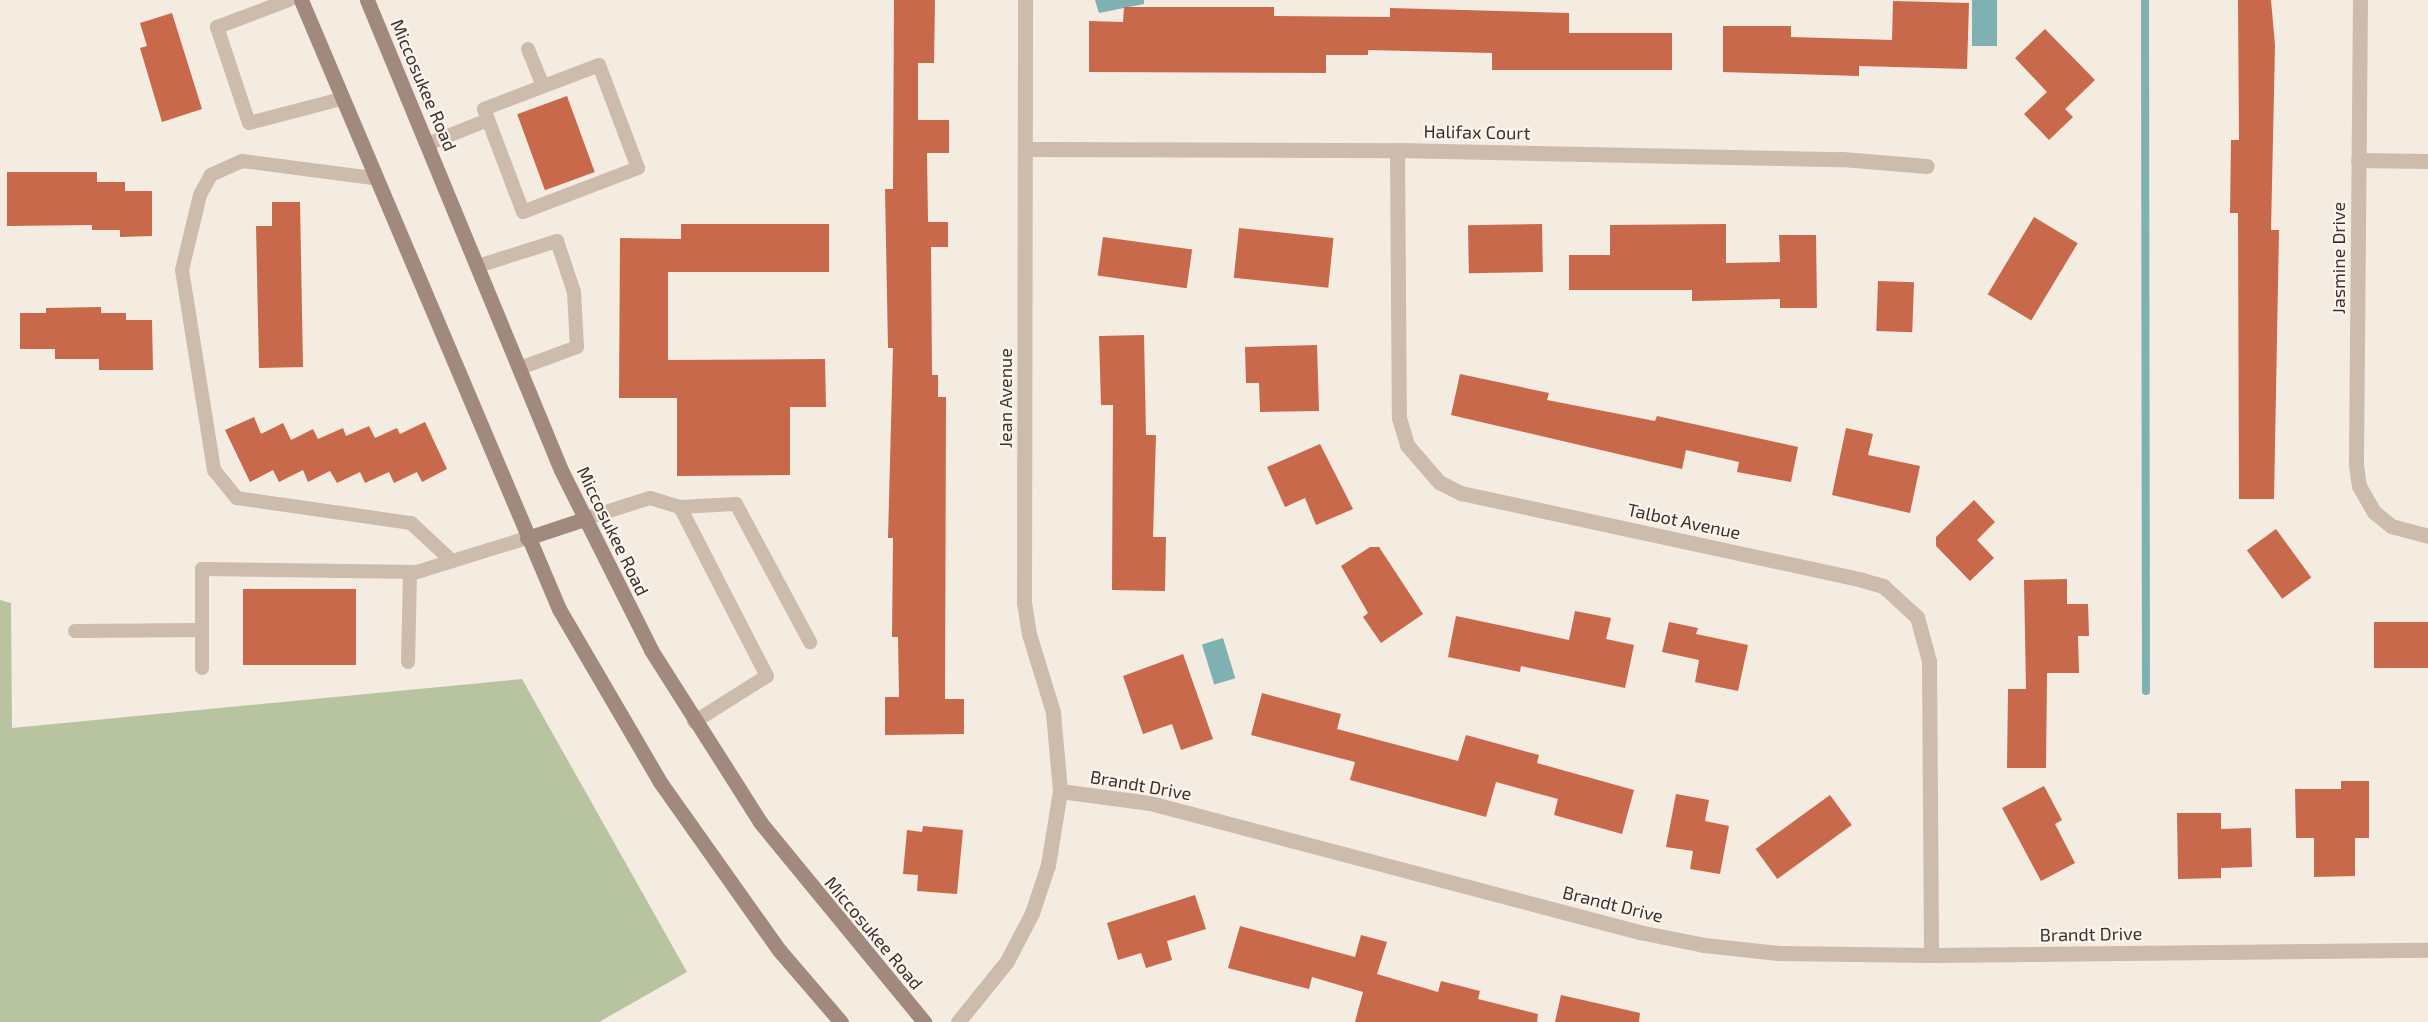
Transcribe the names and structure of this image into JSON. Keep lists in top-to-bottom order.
{
  "streets": {
    "street": [
      "Miccosukee Road",
      "Halifax Court",
      "Jasmine Drive",
      "Jean Avenue",
      "Talbot Avenue",
      "Brandt Drive"
    ]
  },
  "crossings": [
    ["Halifax Court", "Jean Avenue"],
    ["Halifax Court", "Talbot Avenue"],
    ["Jean Avenue", "Brandt Drive"],
    ["Talbot Avenue", "Brandt Drive"]
  ]
}
